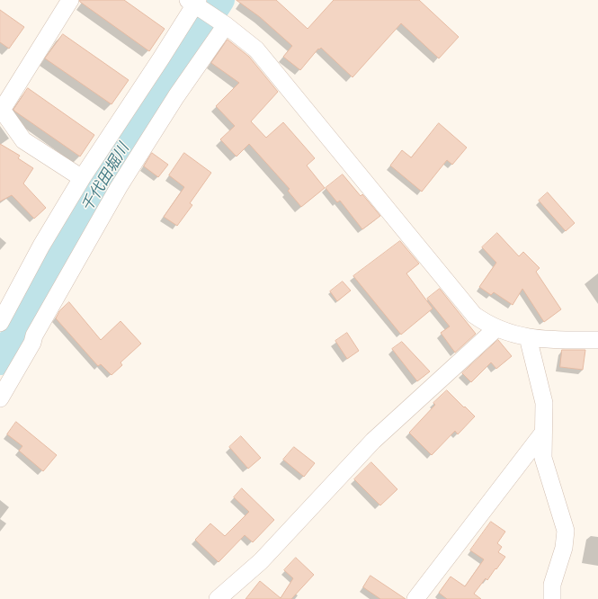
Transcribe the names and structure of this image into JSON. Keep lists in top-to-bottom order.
{
  "water": ["千代田堀川"]
}
